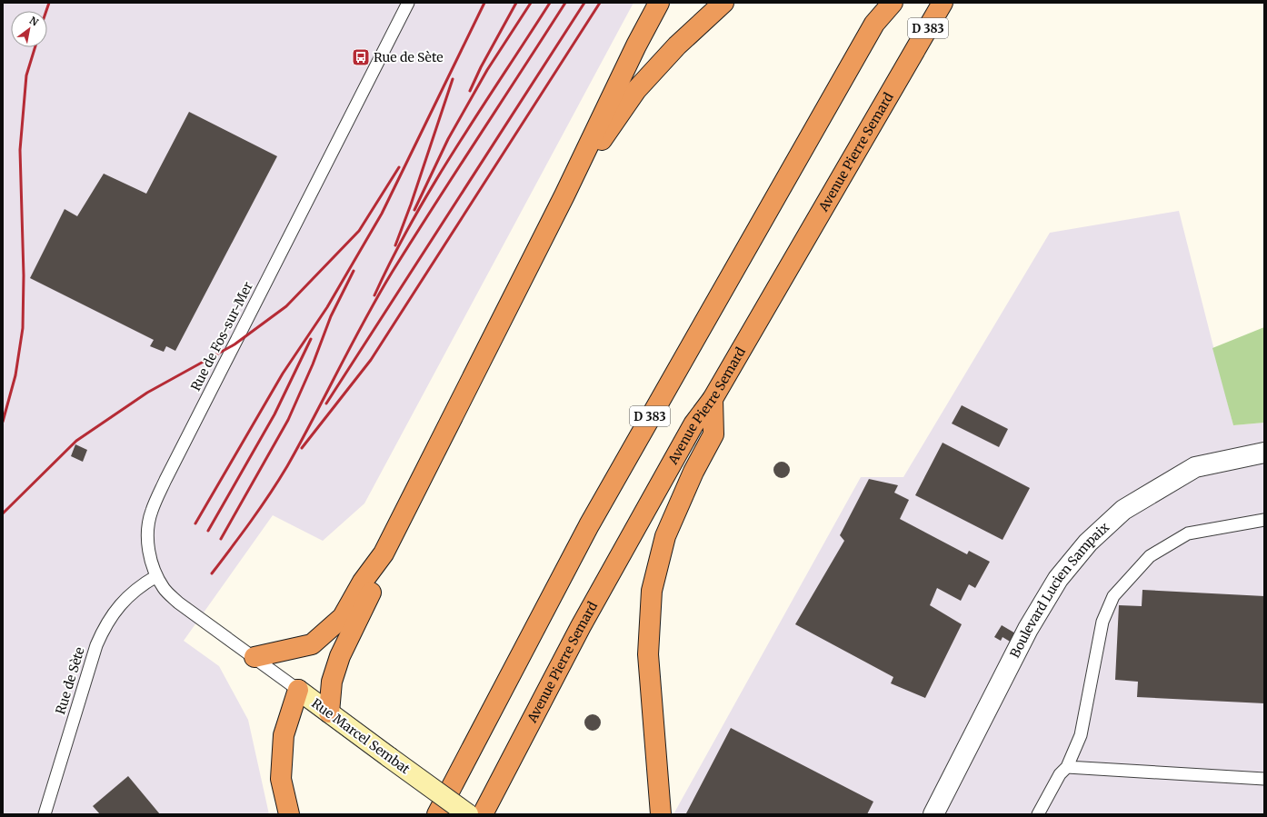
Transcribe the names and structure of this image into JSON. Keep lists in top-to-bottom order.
{
  "streets": {
    "highway": ["D 383", "Avenue Pierre Semard"],
    "main road": ["Rue Marcel Sembat"],
    "street": ["Boulevard Lucien Sampaix"],
    "lane": ["Rue de Fos-sur-Mer", "Rue de Sète"]
  },
  "crossings": [
    ["Rue de Fos-sur-Mer", "Rue de Sète"],
    ["Rue de Fos-sur-Mer", "Rue Marcel Sembat"]
  ],
  "places": {
    "bus stop": ["Rue de Sète"]
  },
  "north": "top right"
}
